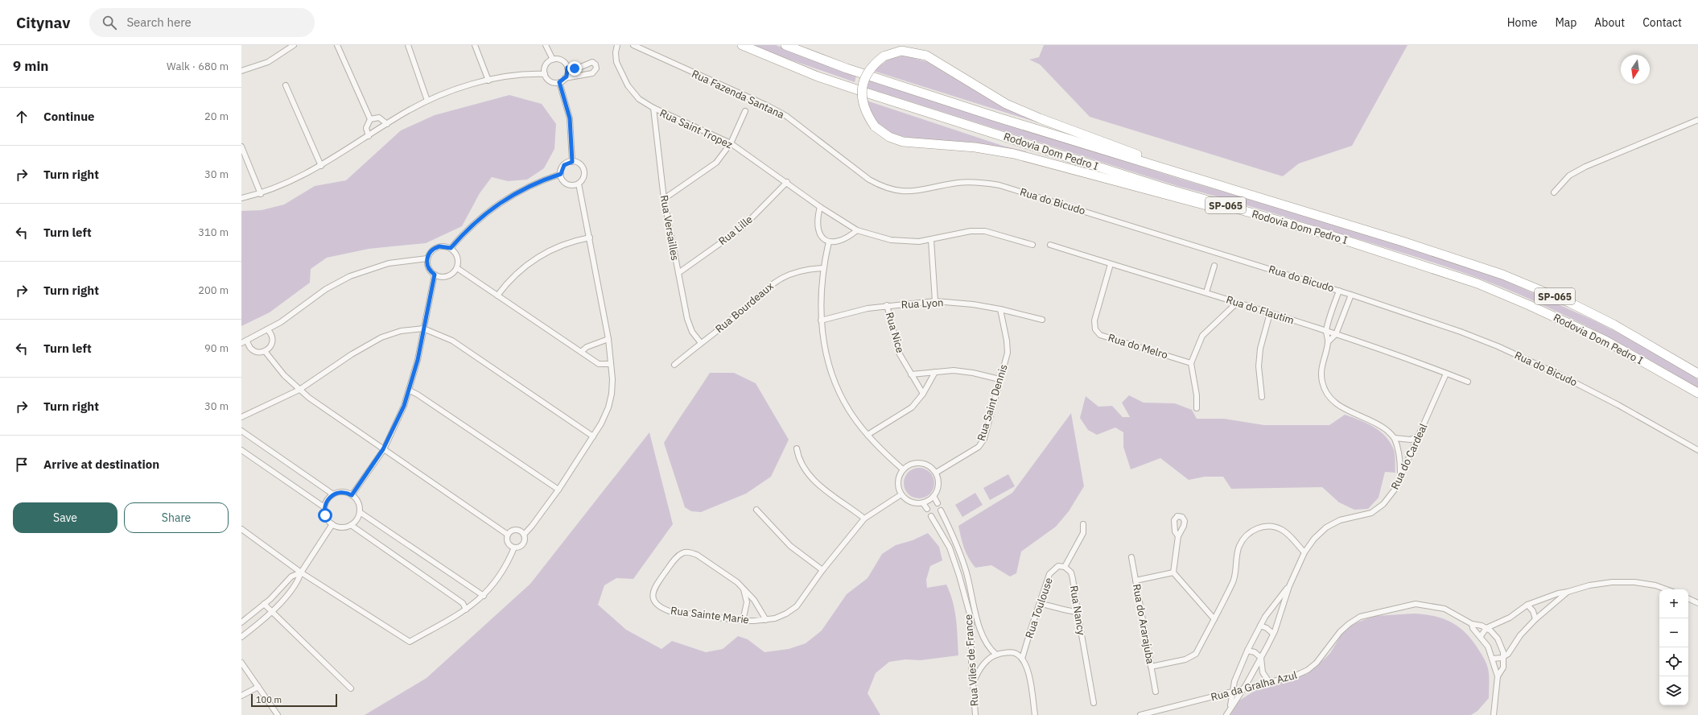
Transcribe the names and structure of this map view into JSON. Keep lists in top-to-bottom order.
{
  "streets": {
    "highway": ["Rodovia Dom Pedro I", "SP-065"],
    "street": [
      "Rua Fazenda Santana",
      "Rua Saint Tropez",
      "Rua do Bicudo",
      "Rua Versailles",
      "Rua Lille",
      "Rua Lyon",
      "Rua Bourdeaux",
      "Rua do Flautim",
      "Rua Nice",
      "Rua do Melro",
      "Rua Saint Dennis",
      "Rua do Cardeal",
      "Rua Toulouse",
      "Rua Nancy",
      "Rua Sainte Marie",
      "Rua do Ararajuba",
      "Rua Viles de France",
      "Rua da Gralha Azul"
    ]
  },
  "crossings": [
    ["Rua Fazenda Santana", "Rua do Bicudo"],
    ["Rua Saint Tropez", "Rua Versailles"],
    ["Rua Saint Tropez", "Rua Lille"],
    ["Rua Versailles", "Rua Lille"],
    ["Rua Versailles", "Rua Bourdeaux"],
    ["Rua Lyon", "Rua Nice"],
    ["Rua Lyon", "Rua Saint Dennis"],
    ["Rua do Flautim", "Rua do Melro"],
    ["Rua do Flautim", "Rua do Cardeal"],
    ["Rua Saint Dennis", "Rua Sainte Marie"],
    ["Rua Toulouse", "Rua Nancy"]
  ],
  "scale_bar": "100 m",
  "north": "bottom",
  "page": {
    "header": "Citynav",
    "search": "Search here",
    "nav": [
      "Home",
      "Map",
      "About",
      "Contact"
    ],
    "heading": ["9 min", "Walk · 680 m"],
    "list": [
      ["Continue", "20 m"],
      ["Turn right", "30 m"],
      ["Turn left", "310 m"],
      ["Turn right", "200 m"],
      ["Turn left", "90 m"],
      ["Turn right", "30 m"],
      "Arrive at destination"
    ],
    "buttons": ["Save", "Share"],
    "map_buttons": ["+", "−"],
    "scale": "100 m"
  }
}
